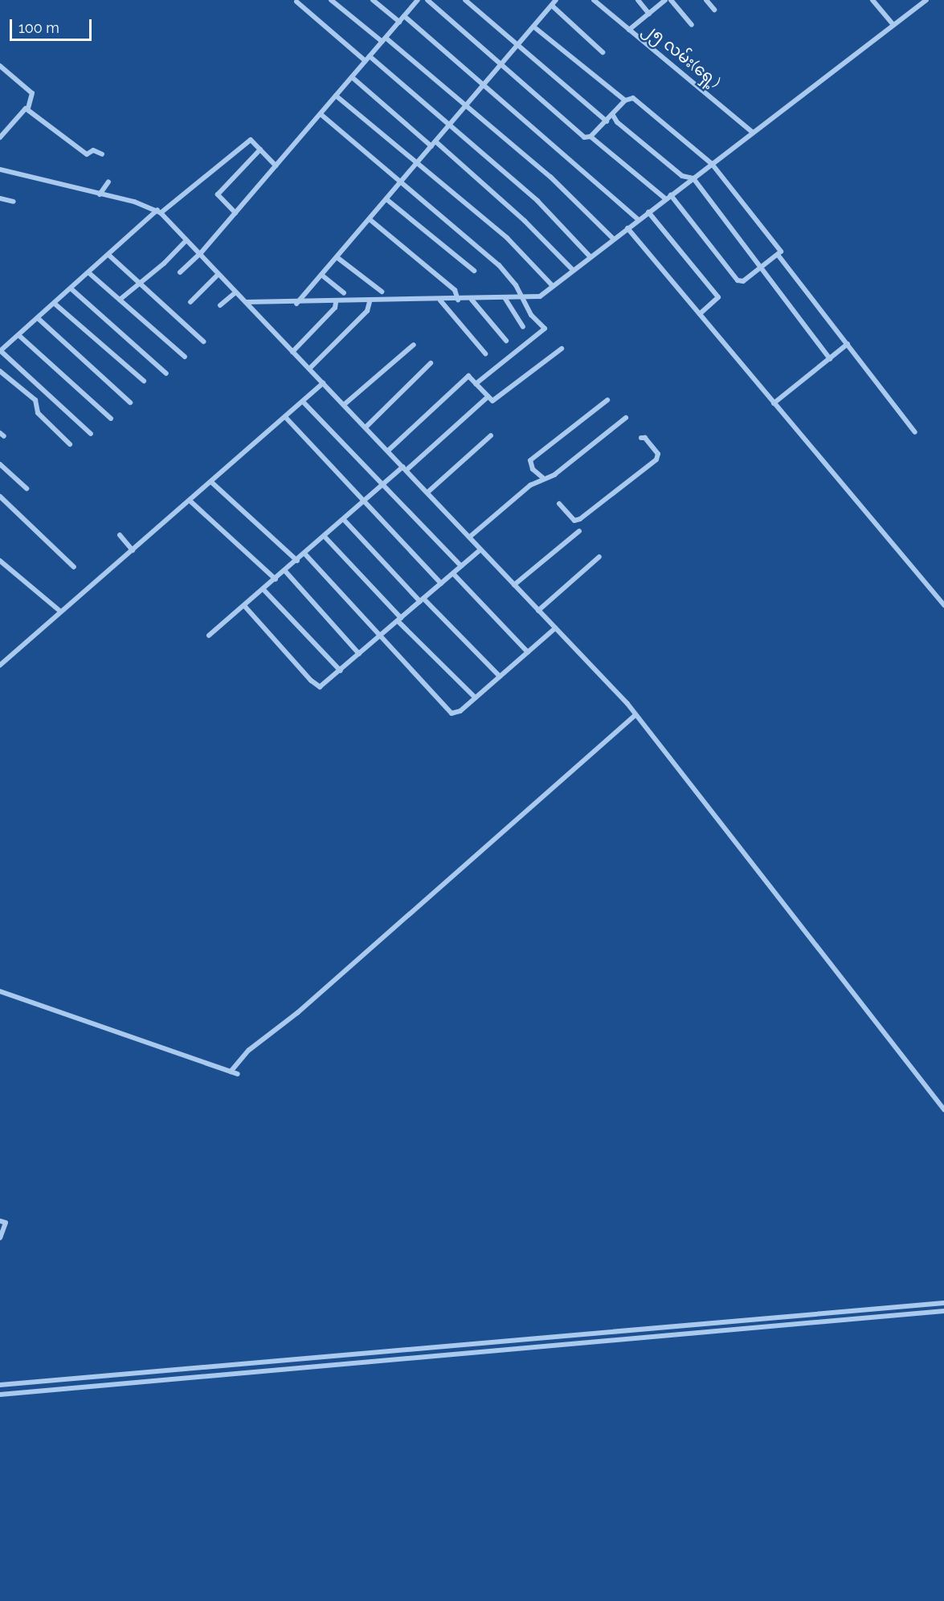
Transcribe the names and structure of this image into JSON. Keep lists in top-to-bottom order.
{
  "streets": {
    "street": ["၂၅ လမ်း(ရှေ့)"]
  },
  "scale_bar": "100 m"
}
